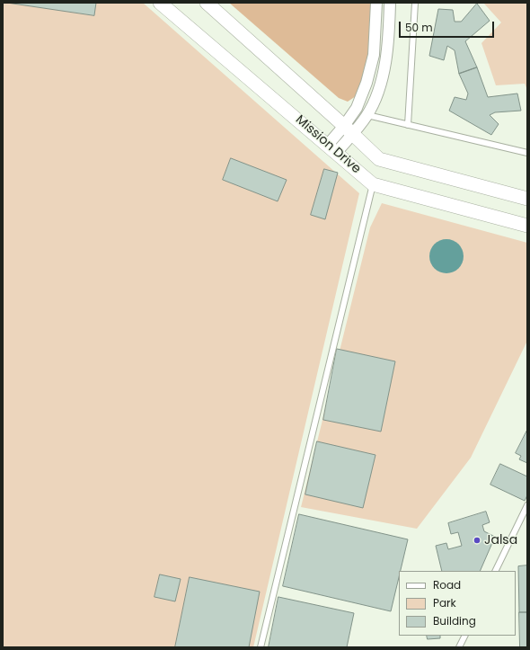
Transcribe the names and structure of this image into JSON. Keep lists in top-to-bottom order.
{
  "streets": {
    "street": ["Mission Drive"]
  },
  "places": ["Jalsa"],
  "legend": ["Road", "Park", "Building"],
  "scale_bar": "50 m"
}
